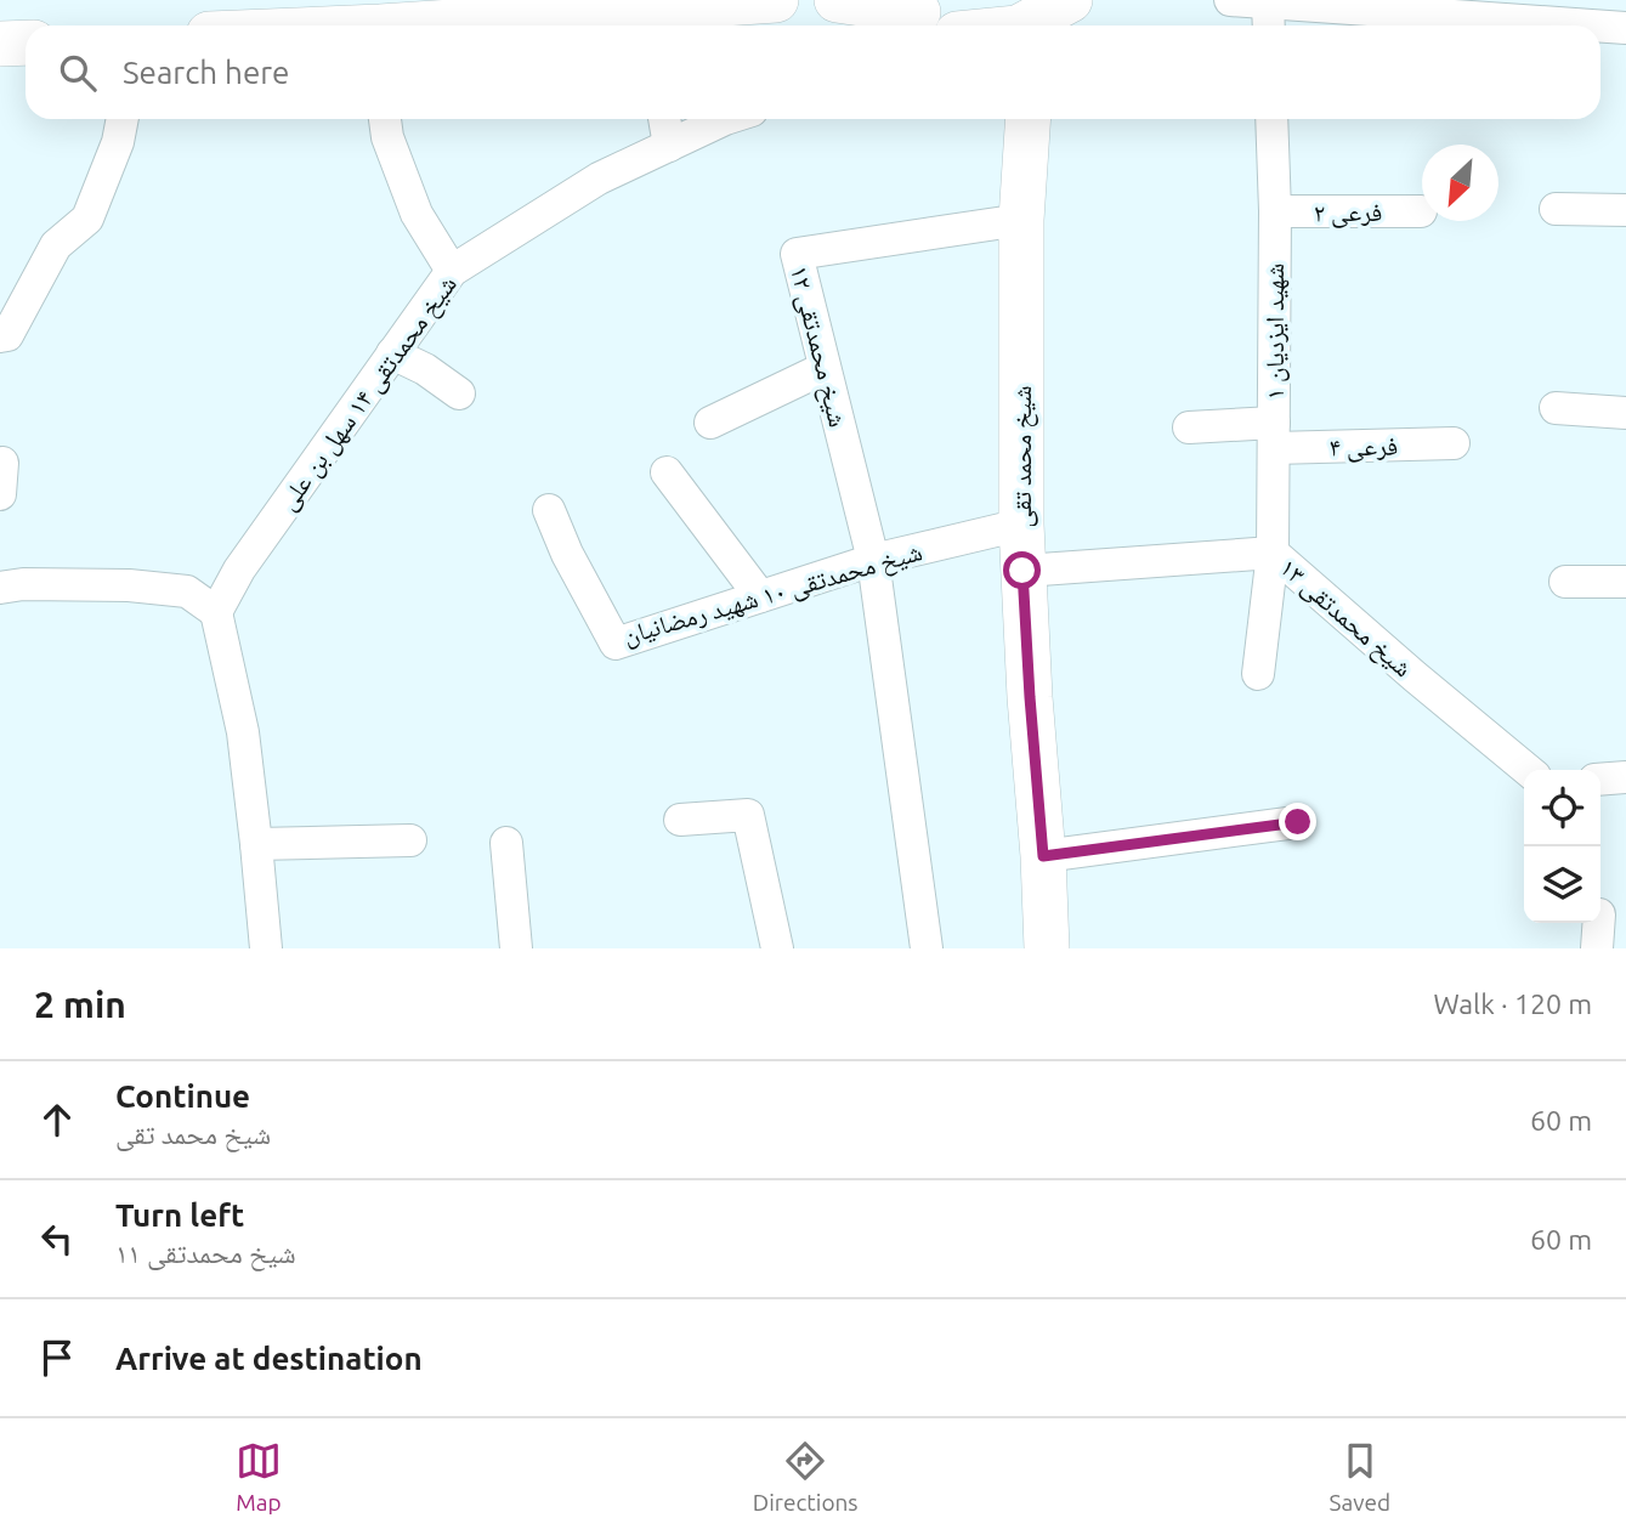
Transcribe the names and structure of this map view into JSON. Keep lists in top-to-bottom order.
{
  "streets": {
    "main road": ["شیخ محمد تقی"],
    "street": [
      "فرعی ۲",
      "شهید ایزدیان ۱",
      "شیخ محمدتقی ۱۲",
      "شیخ محمدتقی ۱۴ سهل بن علی",
      "فرعی ۴",
      "شیخ محمدتقی ۱۰ شهید رمضانیان",
      "شیخ محمدتقی ۱۳"
    ]
  },
  "crossings": [
    ["فرعی ۲", "شهید ایزدیان ۱"],
    ["شهید ایزدیان ۱", "فرعی ۴"],
    ["شهید ایزدیان ۱", "شیخ محمدتقی ۱۳"],
    ["شیخ محمدتقی ۱۲", "شیخ محمد تقی"],
    ["شیخ محمدتقی ۱۲", "شیخ محمدتقی ۱۰ شهید رمضانیان"],
    ["شیخ محمد تقی", "شیخ محمدتقی ۱۰ شهید رمضانیان"],
    ["شیخ محمد تقی", "شیخ محمدتقی ۱۳"]
  ],
  "north": "bottom left",
  "page": {
    "search": "Search here",
    "heading": ["2 min", "Walk · 120 m"],
    "list": [
      ["Continue", "شیخ محمد تقی", "60 m"],
      ["Turn left", "شیخ محمدتقی ۱۱", "60 m"],
      "Arrive at destination"
    ],
    "nav": ["Map", "Directions", "Saved"]
  }
}
